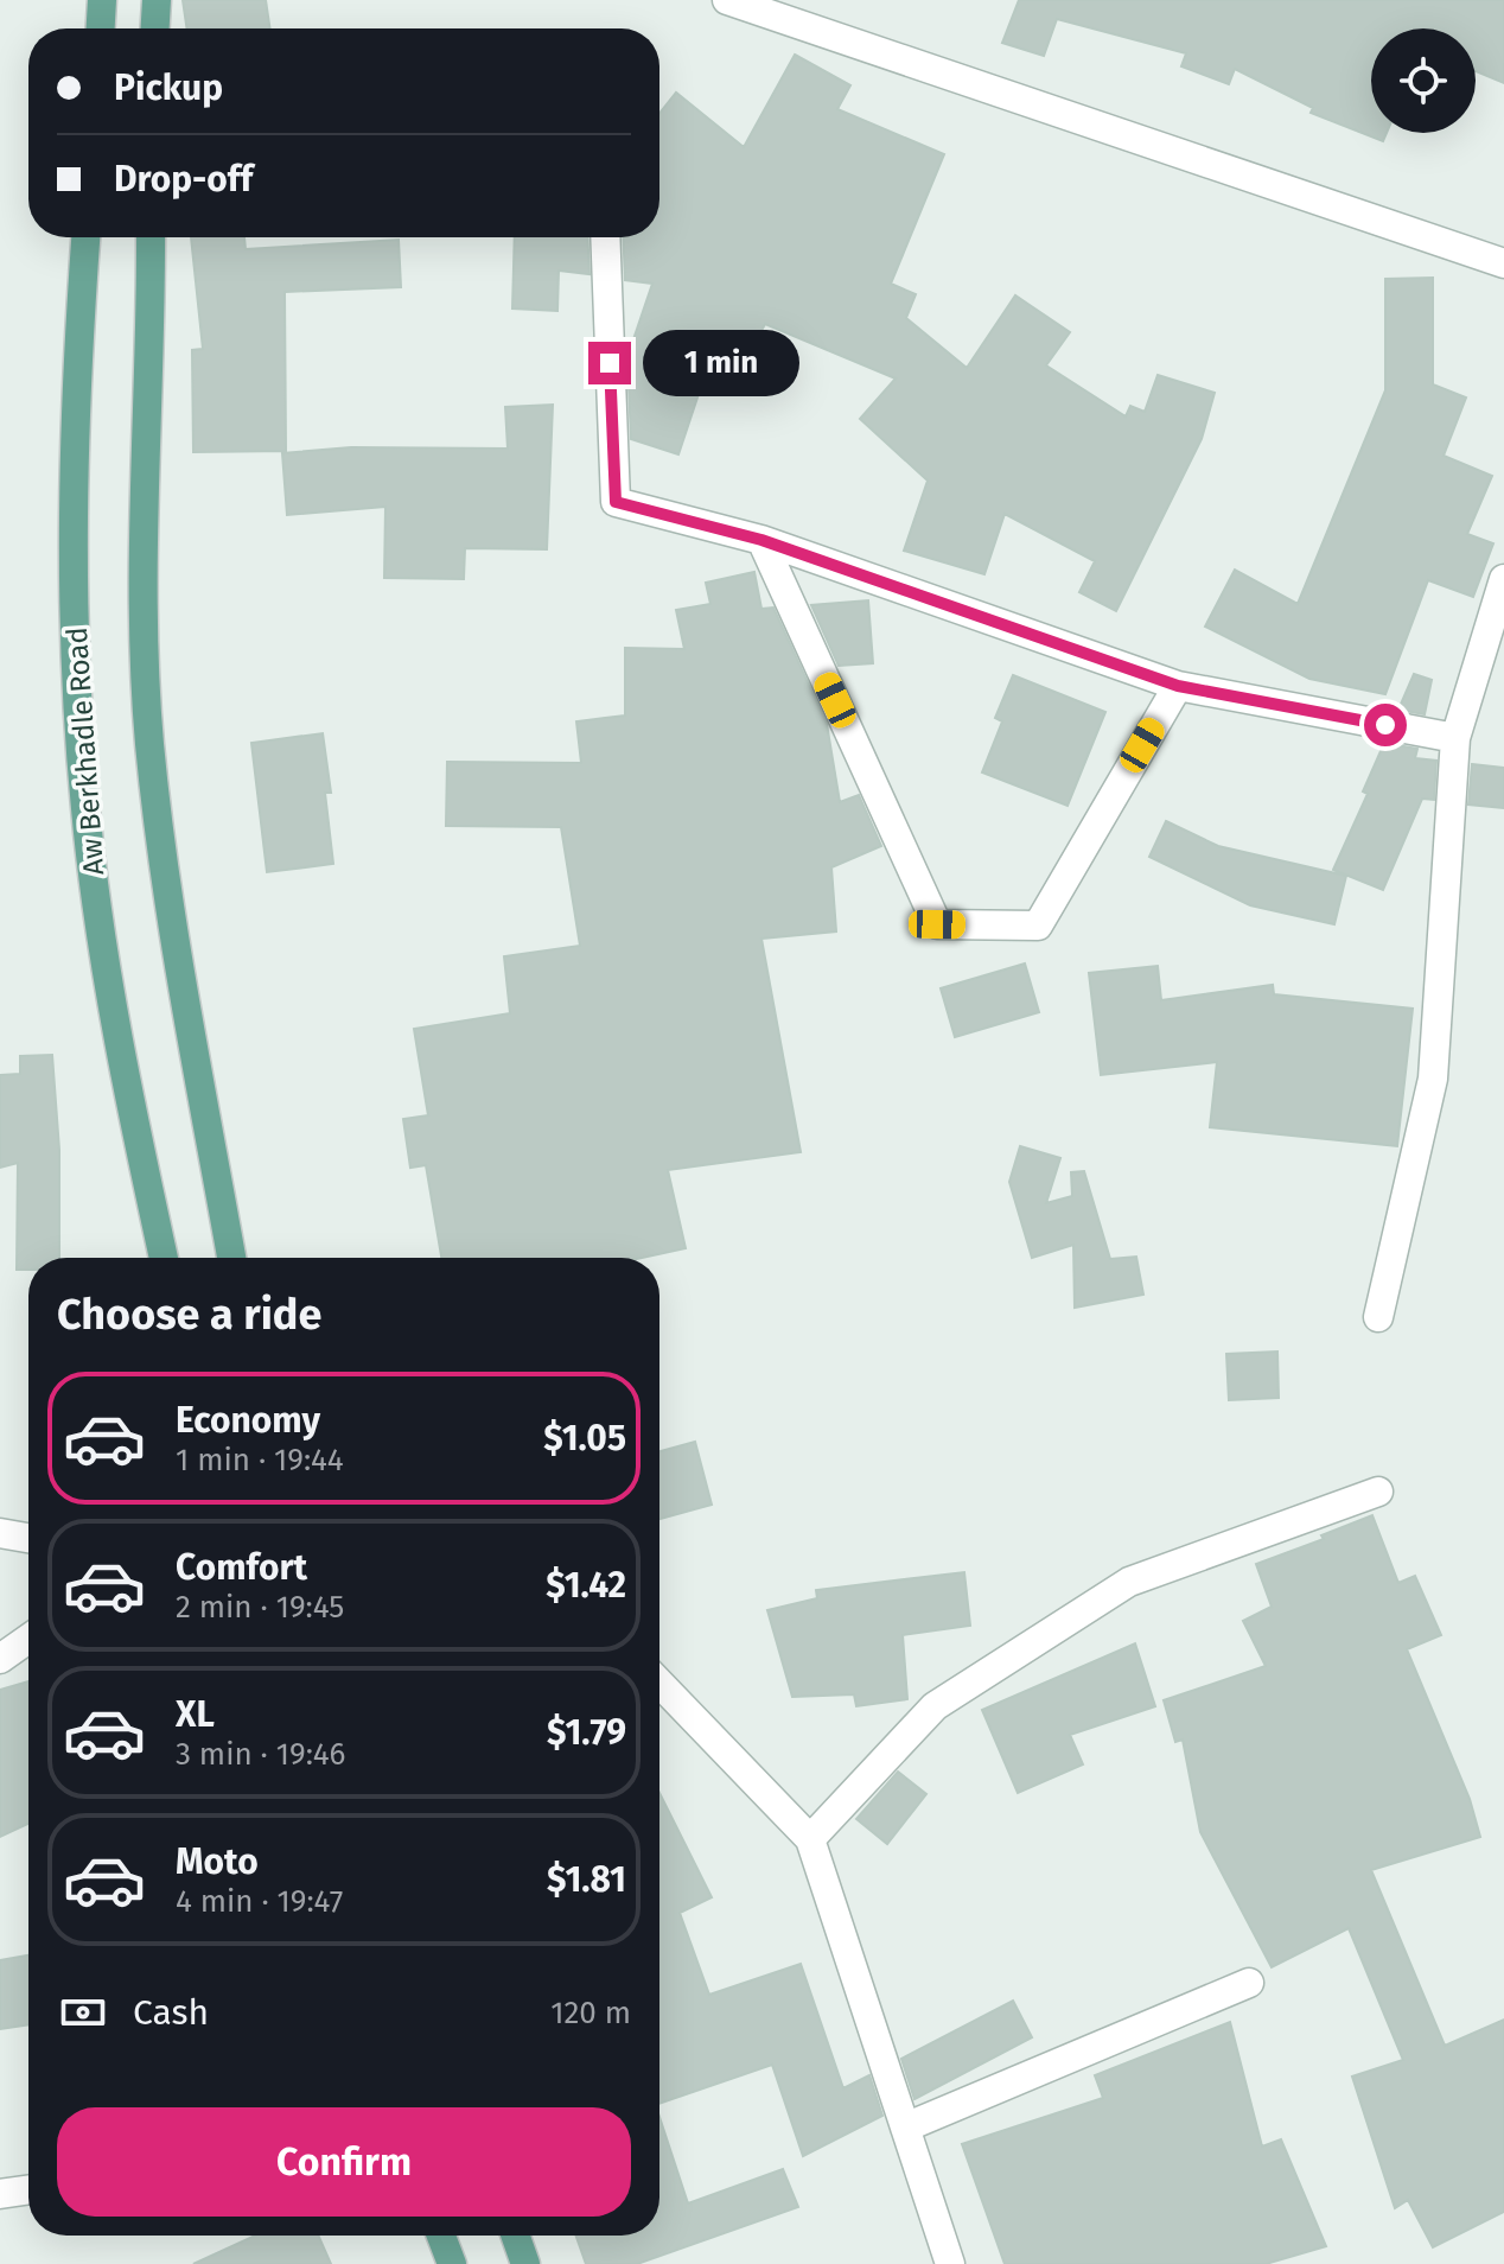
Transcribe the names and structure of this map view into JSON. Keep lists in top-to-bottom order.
{
  "streets": {
    "main road": ["Aw Berkhadle Road"]
  },
  "page": {
    "banner": ["Pickup", "Drop-off"],
    "bubble": "1 min",
    "heading": "Choose a ride",
    "list": [
      {
        "name": "Economy",
        "note": "1 min · 19:44",
        "value": "$1.05"
      },
      {
        "name": "Comfort",
        "note": "2 min · 19:45",
        "value": "$1.42"
      },
      {
        "name": "XL",
        "note": "3 min · 19:46",
        "value": "$1.79"
      },
      {
        "name": "Moto",
        "note": "4 min · 19:47",
        "value": "$1.81"
      }
    ],
    "pay": ["Cash", "120 m"],
    "buttons": "Confirm"
  }
}
